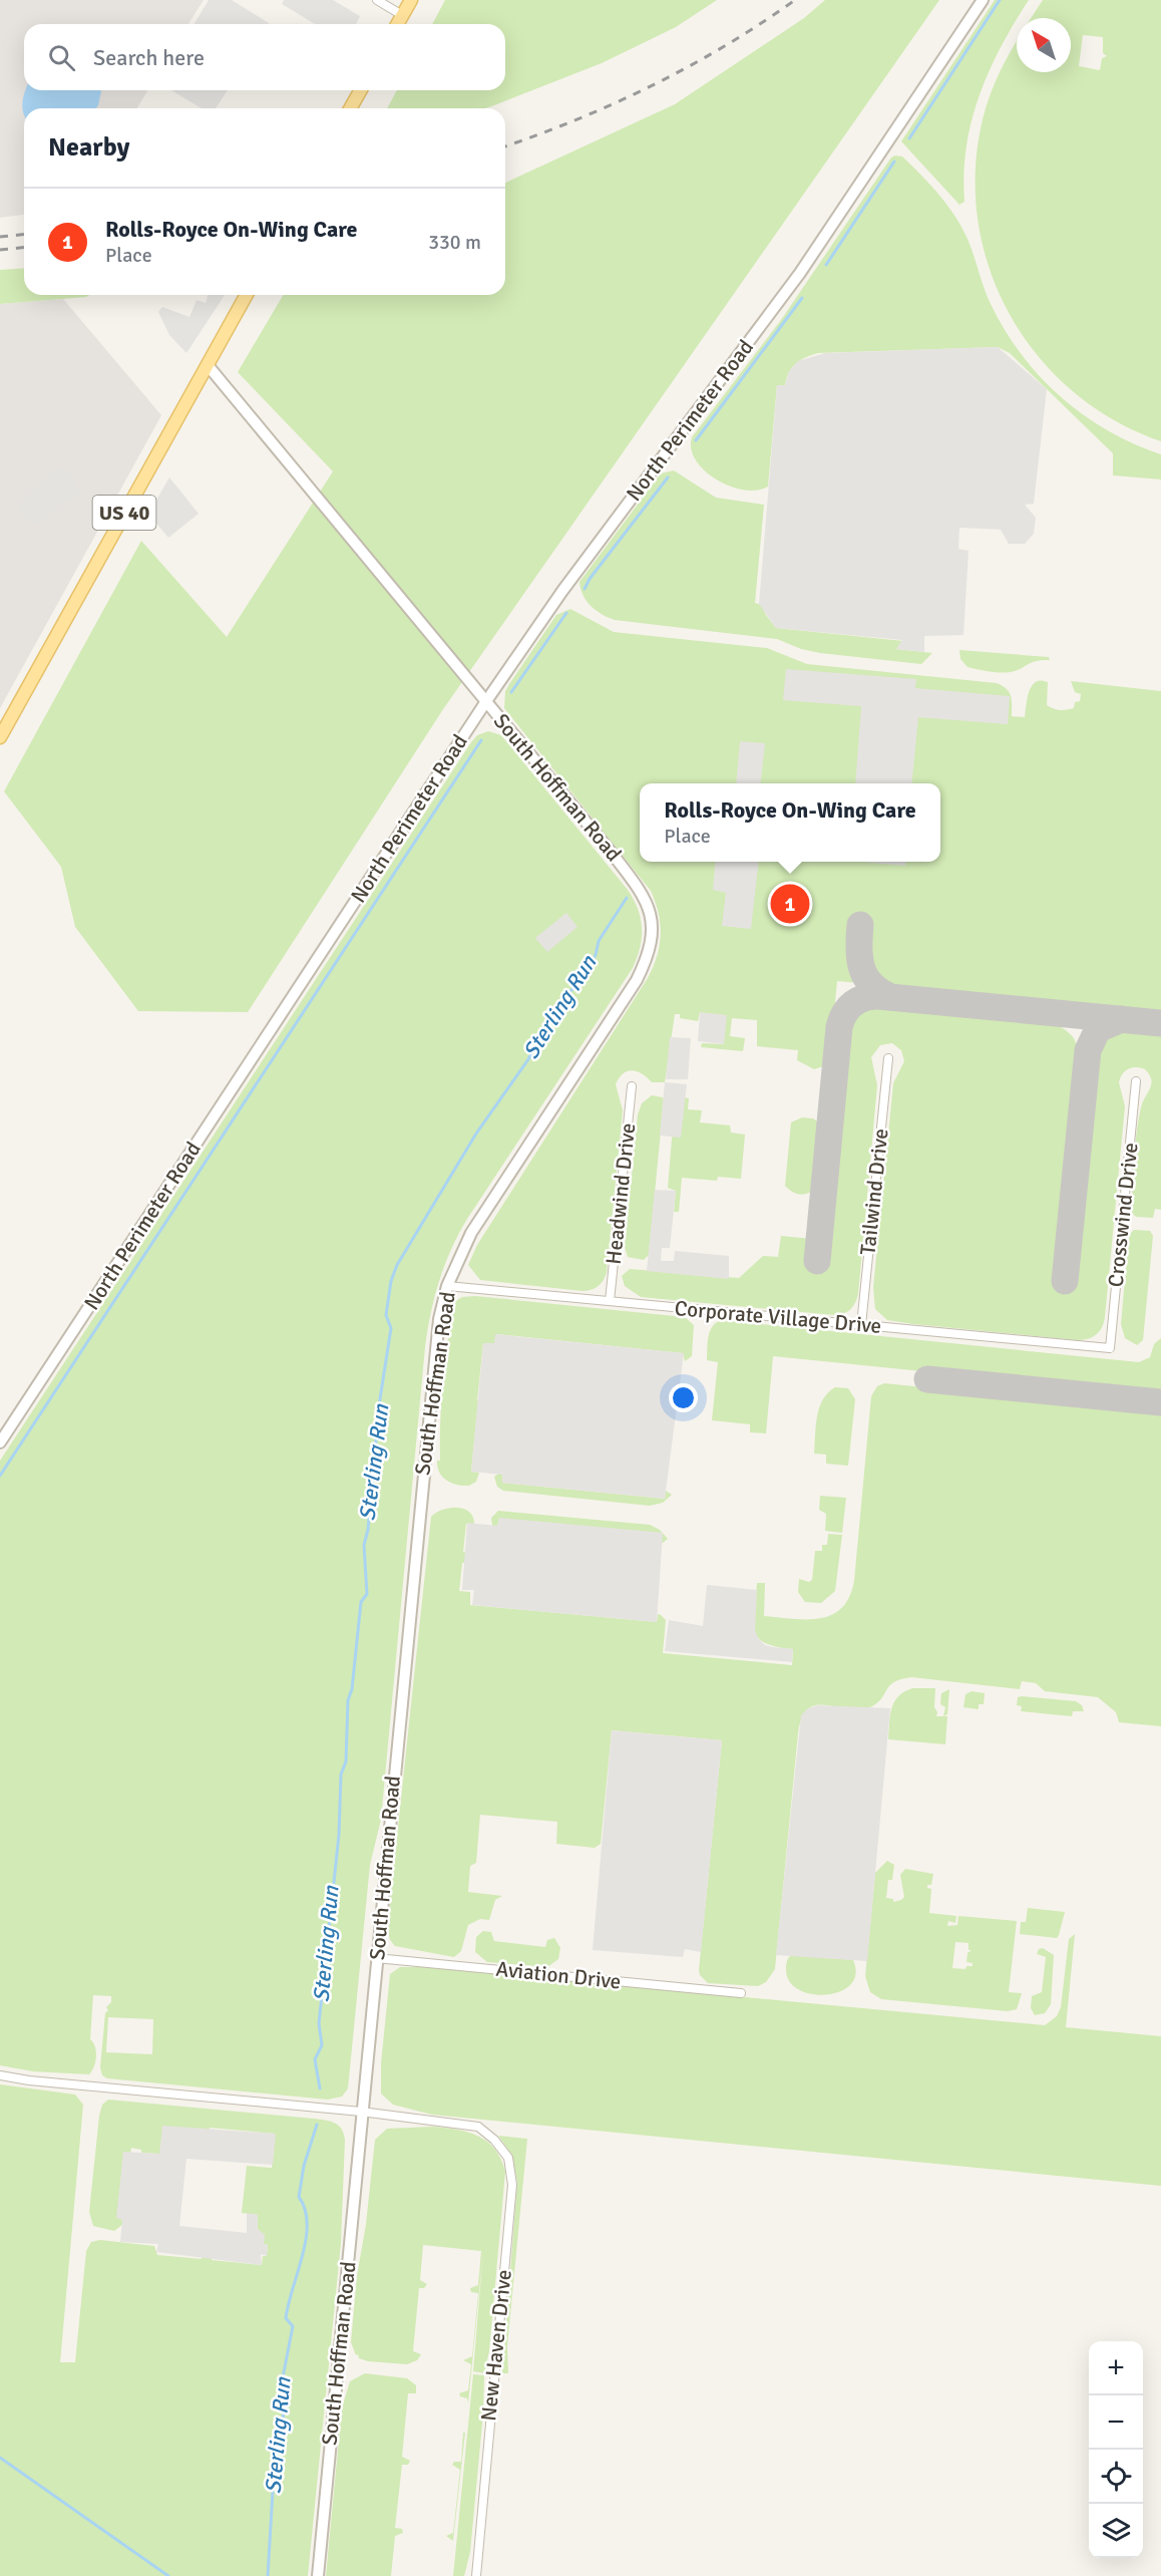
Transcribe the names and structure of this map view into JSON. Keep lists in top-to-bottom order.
{
  "streets": {
    "main road": ["US 40"],
    "street": [
      "North Perimeter Road",
      "South Hoffman Road",
      "Tailwind Drive",
      "Headwind Drive",
      "Crosswind Drive",
      "Corporate Village Drive",
      "Aviation Drive",
      "New Haven Drive"
    ]
  },
  "crossings": [
    ["North Perimeter Road", "South Hoffman Road"],
    ["US 40", "South Hoffman Road"],
    ["South Hoffman Road", "Corporate Village Drive"],
    ["South Hoffman Road", "Aviation Drive"],
    ["South Hoffman Road", "New Haven Drive"],
    ["Tailwind Drive", "Corporate Village Drive"],
    ["Headwind Drive", "Corporate Village Drive"],
    ["Crosswind Drive", "Corporate Village Drive"]
  ],
  "water": ["Sterling Run"],
  "north": "top left",
  "page": {
    "search": "Search here",
    "heading": "Nearby",
    "list": [
      {
        "mark": "1",
        "name": "Rolls-Royce On-Wing Care",
        "note": "Place",
        "value": "330 m"
      }
    ],
    "popup": ["Rolls-Royce On-Wing Care", "Place"],
    "pins": "1",
    "map_buttons": ["+", "−"]
  }
}
